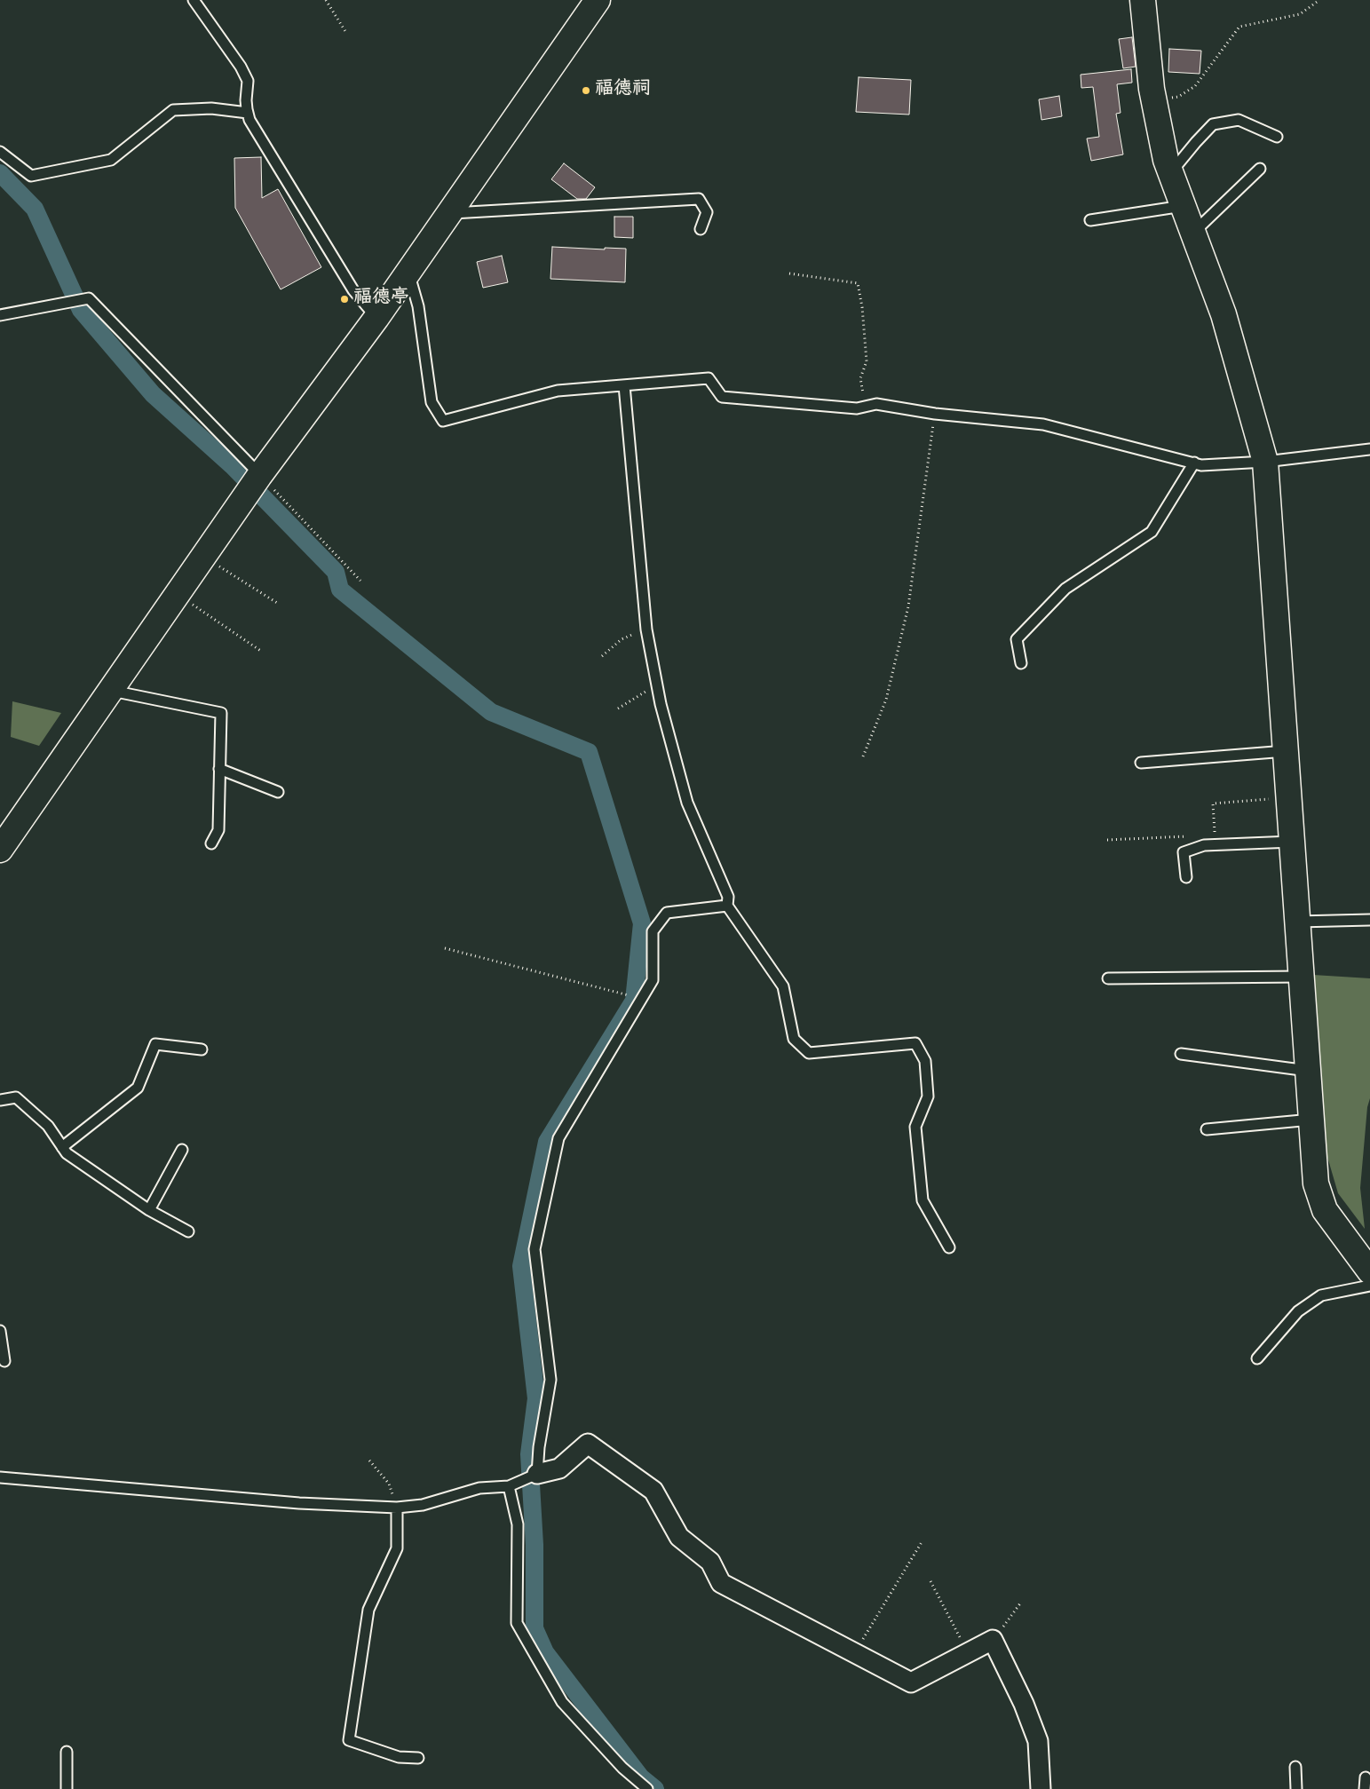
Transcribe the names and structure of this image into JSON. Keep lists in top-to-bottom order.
{
  "places": ["福德祠", "福德亭"]
}
